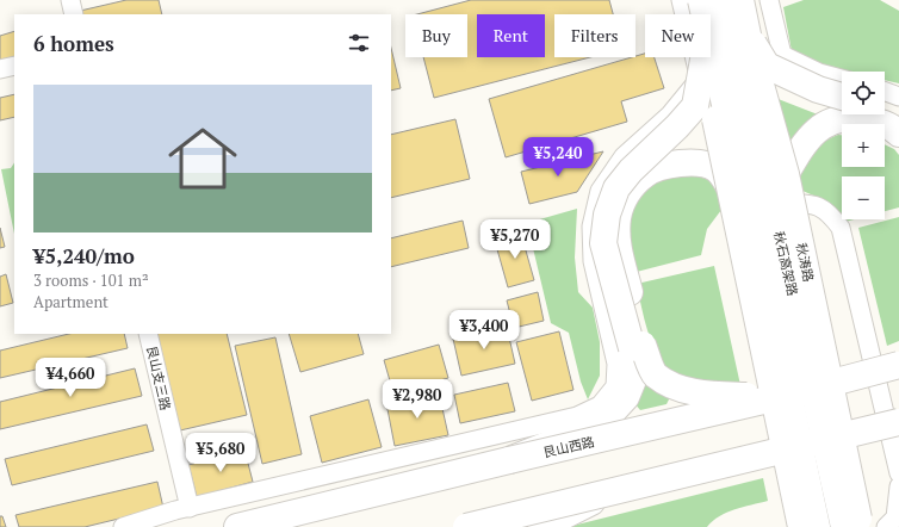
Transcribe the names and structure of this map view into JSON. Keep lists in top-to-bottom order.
{
  "streets": {
    "main road": ["秋涛路", "秋石高架路", "艮山西路"],
    "street": ["艮山支三路"]
  },
  "crossings": [
    ["秋涛路", "秋石高架路"]
  ],
  "page": {
    "chip": [
      "Buy",
      "Rent",
      "Filters",
      "New"
    ],
    "heading": "6 homes",
    "map_buttons": ["+", "−"],
    "list": [
      {
        "name": "¥5,240/mo",
        "note": "3 rooms · 101 m² · Apartment"
      }
    ],
    "price": [
      "¥5,240",
      "¥5,270",
      "¥3,400",
      "¥4,660",
      "¥2,980",
      "¥5,680"
    ]
  }
}
